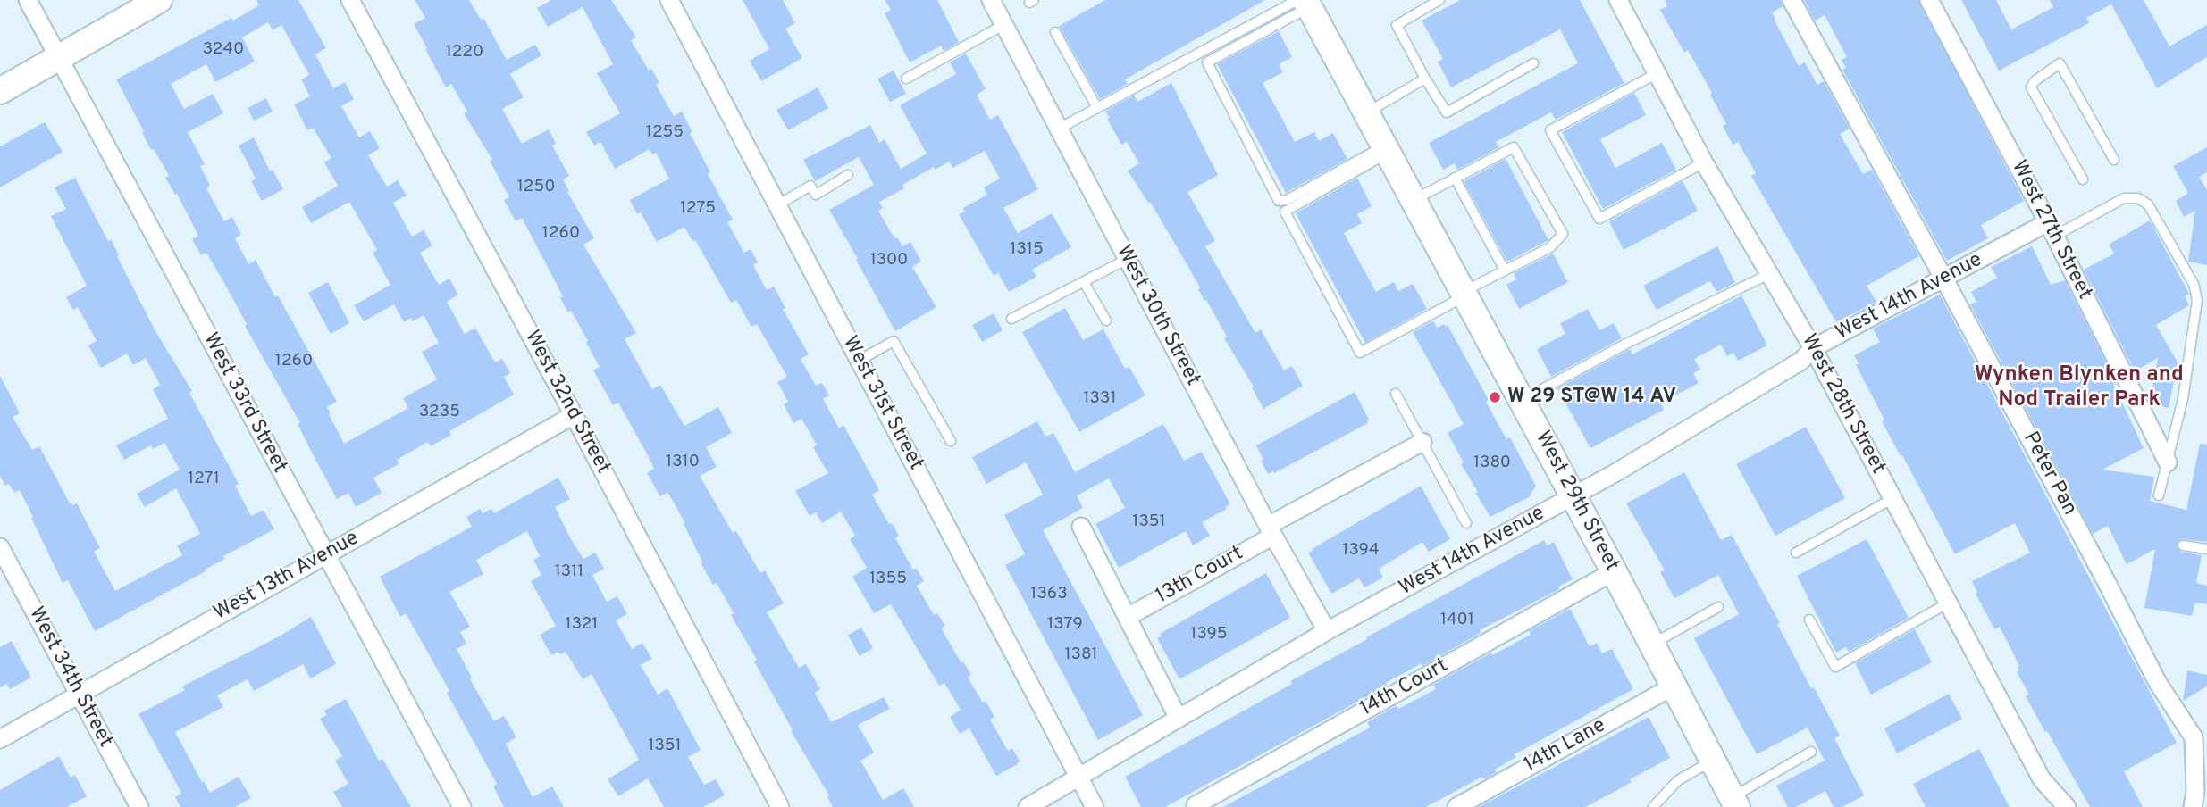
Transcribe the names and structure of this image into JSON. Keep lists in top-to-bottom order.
{
  "streets": {
    "street": [
      "West 27th Street",
      "West 14th Avenue",
      "West 30th Street",
      "West 32nd Street",
      "West 33rd Street",
      "West 31st Street",
      "West 28th Street",
      "Peter Pan",
      "West 29th Street",
      "13th Court",
      "West 13th Avenue",
      "West 34th Street",
      "14th Court",
      "14th Lane"
    ]
  },
  "crossings": [
    ["West 27th Street", "West 14th Avenue"],
    ["West 14th Avenue", "West 30th Street"],
    ["West 14th Avenue", "West 31st Street"],
    ["West 14th Avenue", "West 28th Street"],
    ["West 14th Avenue", "Peter Pan"],
    ["West 14th Avenue", "West 29th Street"],
    ["West 30th Street", "13th Court"],
    ["West 32nd Street", "West 13th Avenue"],
    ["West 33rd Street", "West 13th Avenue"],
    ["West 29th Street", "14th Court"],
    ["West 29th Street", "14th Lane"],
    ["West 13th Avenue", "West 34th Street"]
  ],
  "districts": ["Wynken Blynken and Nod Trailer Park"],
  "places": ["W 29 ST@W 14 AV"],
  "house_numbers": [
    "3240",
    "1220",
    "1255",
    "1250",
    "1275",
    "1260",
    "1315",
    "1300",
    "1260",
    "1331",
    "3235",
    "1310",
    "1380",
    "1271",
    "1351",
    "1394",
    "1311",
    "1355",
    "1363",
    "1401",
    "1321",
    "1379",
    "1395",
    "1381",
    "1351"
  ]
}
